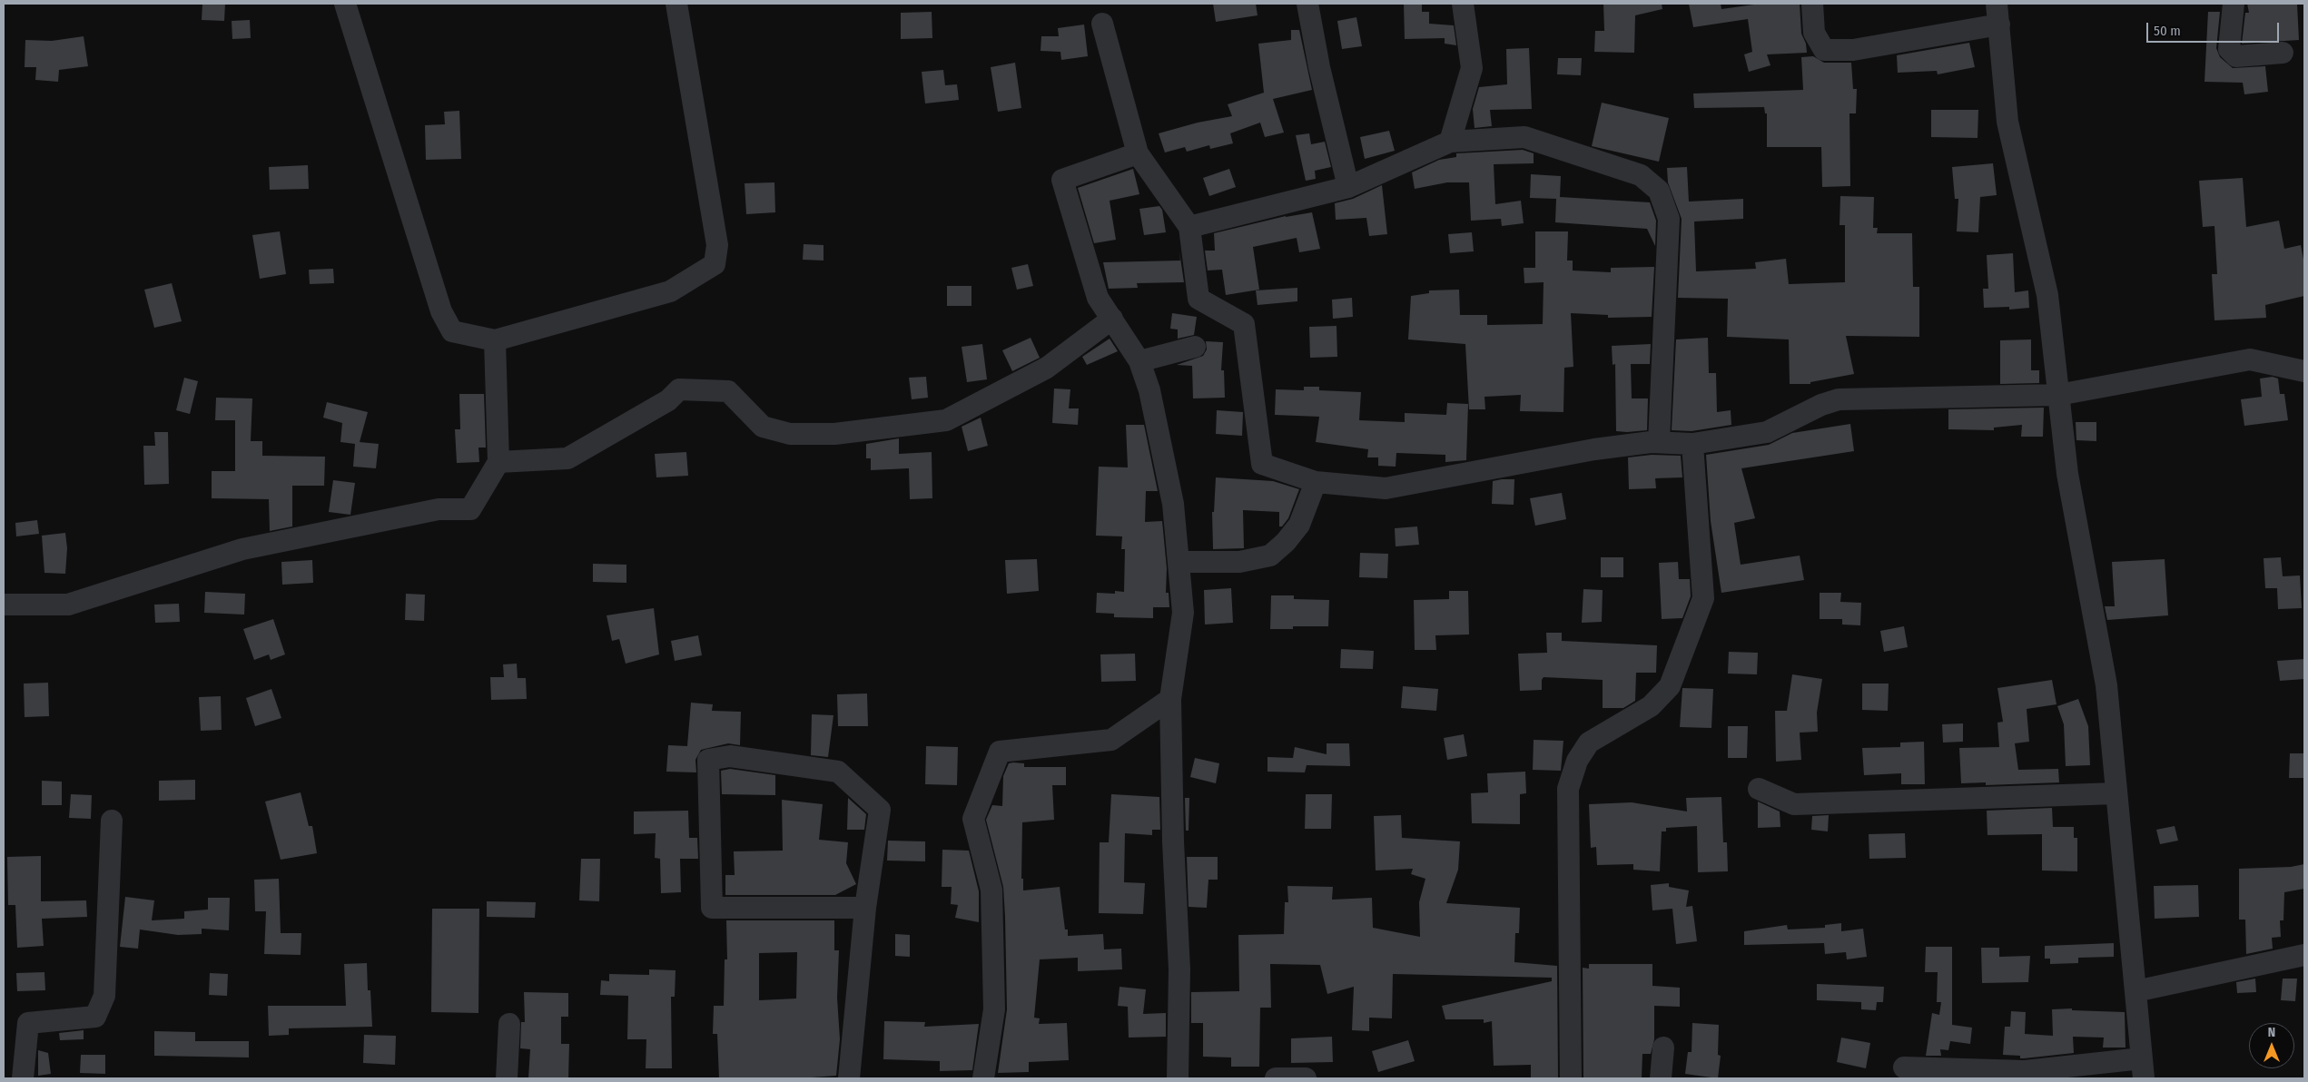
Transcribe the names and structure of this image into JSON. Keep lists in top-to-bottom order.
{
  "scale_bar": "50 m",
  "north": "top"
}
